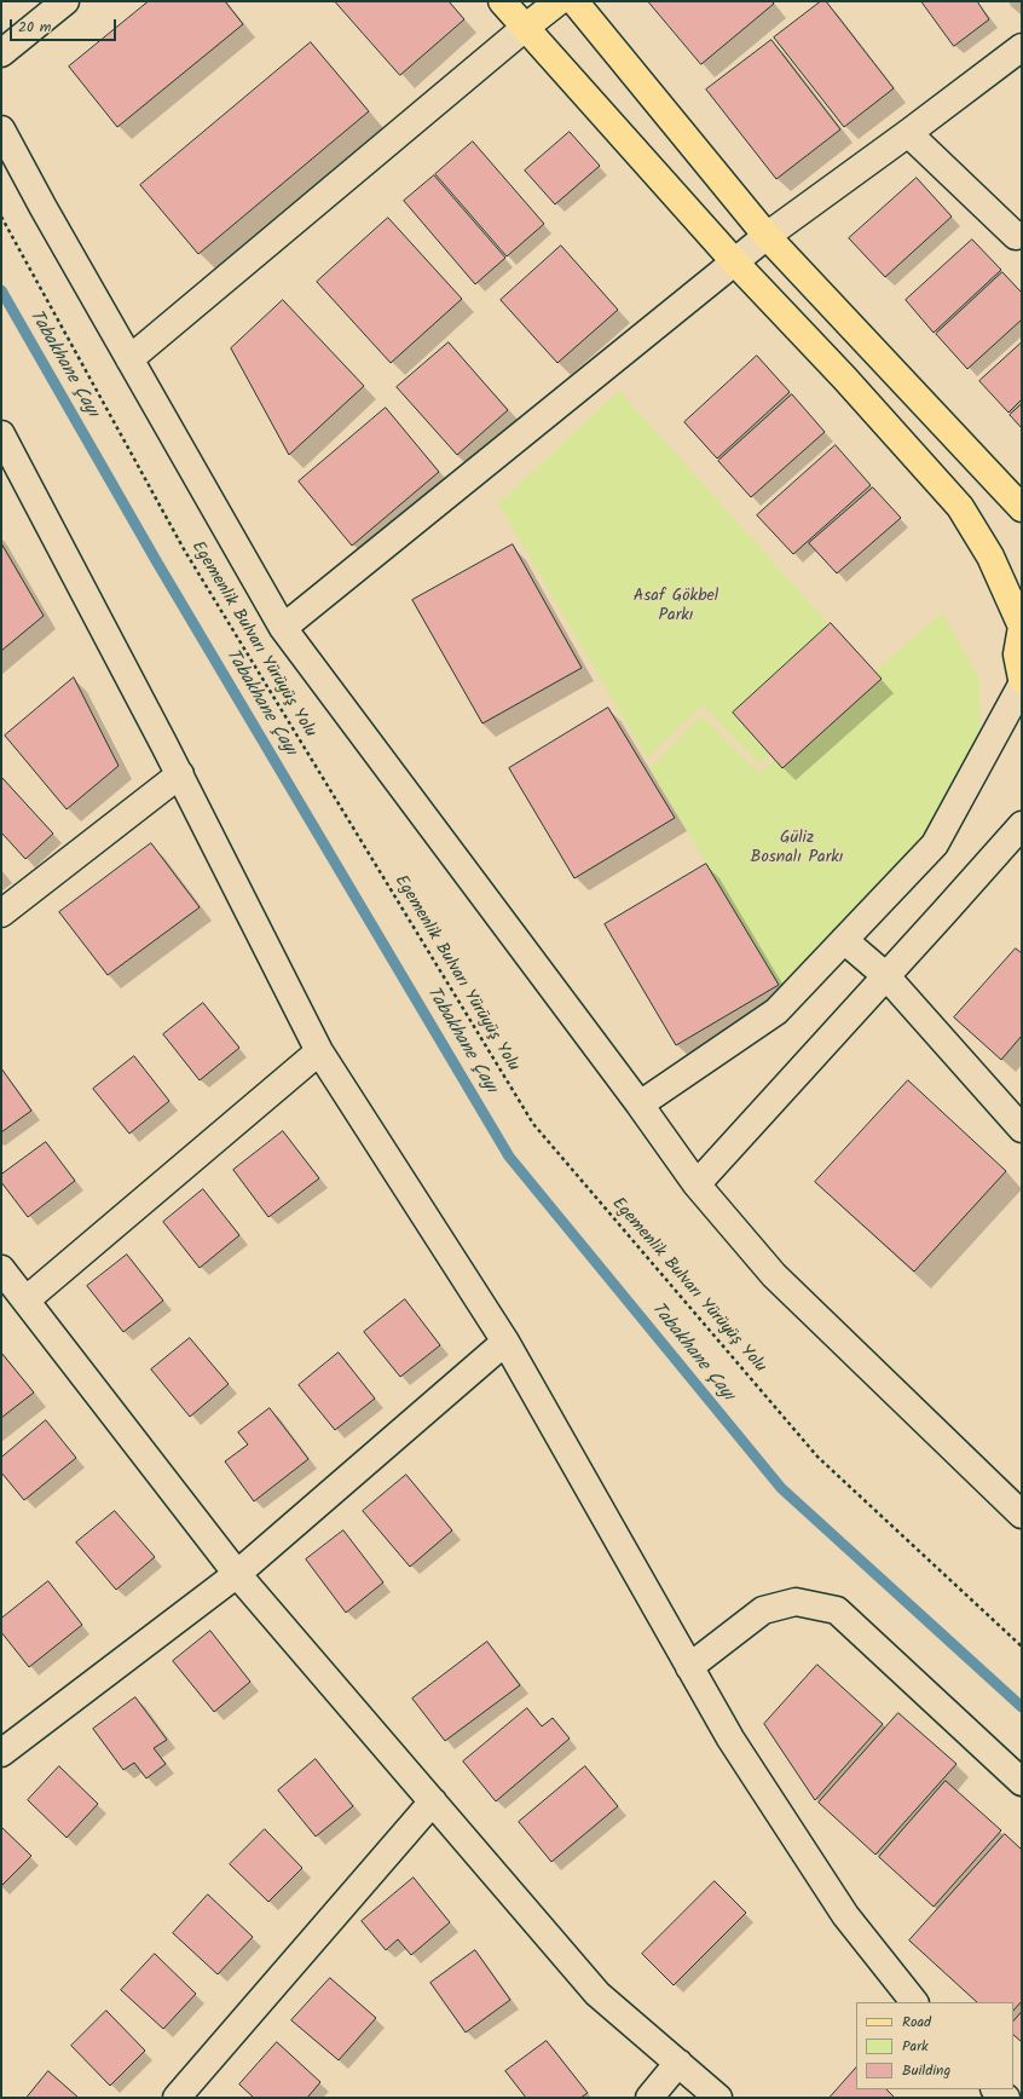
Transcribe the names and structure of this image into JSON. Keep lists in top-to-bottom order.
{
  "streets": {
    "path": ["Egemenlik Bulvarı Yürüyüş Yolu"]
  },
  "water": ["Tabakhane Çayı"],
  "parks": ["Asaf Gökbel Parkı", "Güliz Bosnalı Parkı"],
  "legend": ["Road", "Park", "Building"],
  "scale_bar": "20 m"
}
